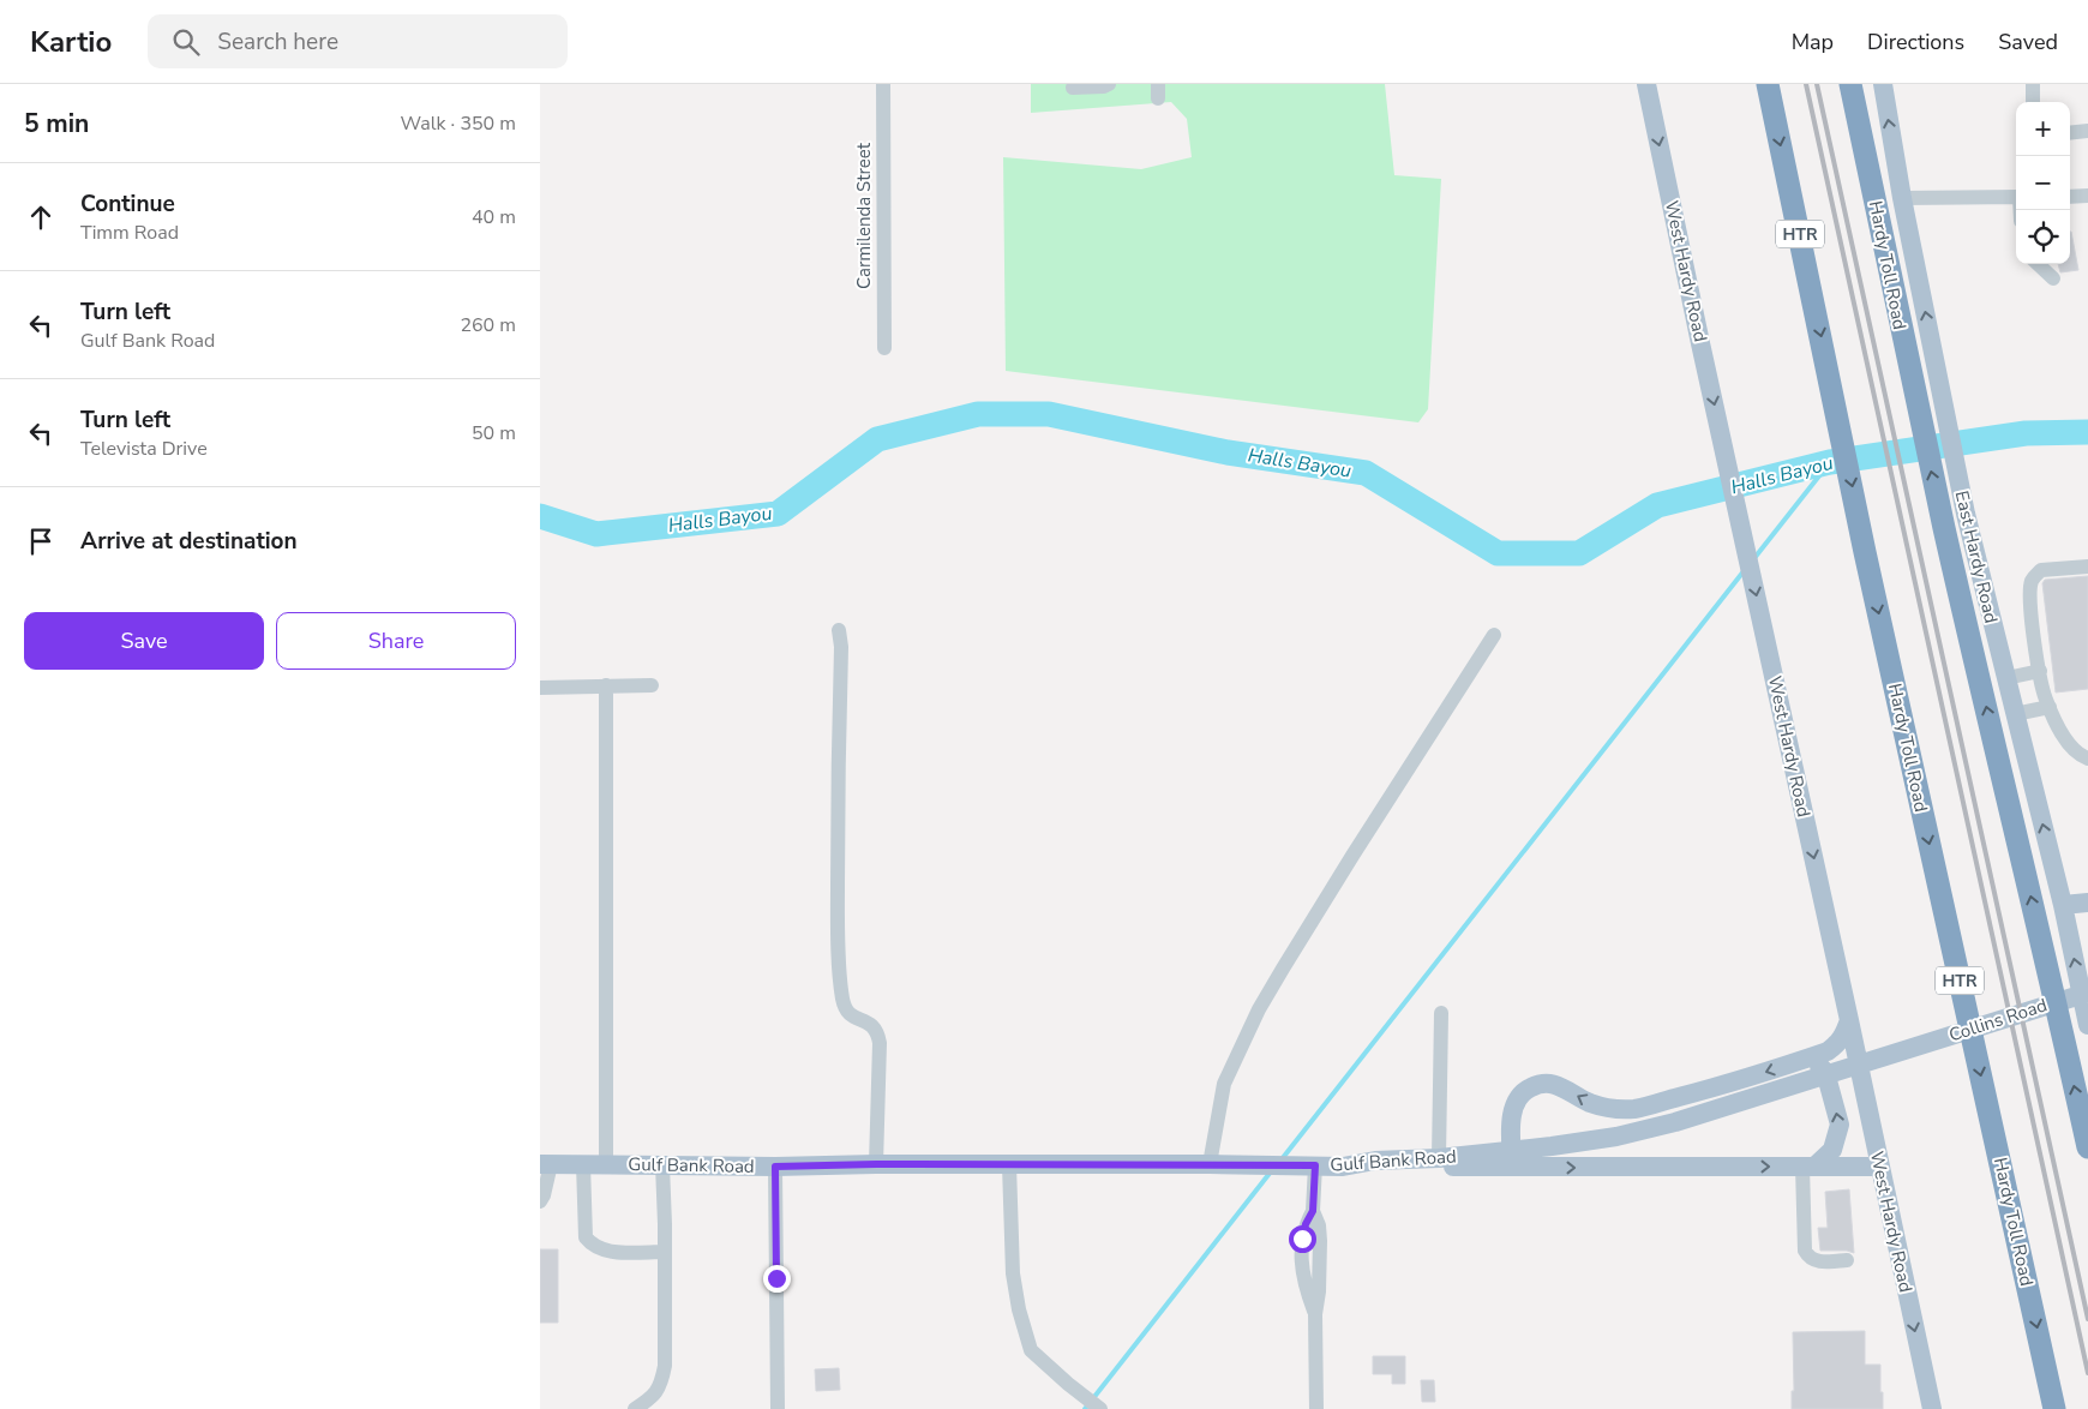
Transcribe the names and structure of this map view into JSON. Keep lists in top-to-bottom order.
{
  "streets": {
    "highway": ["HTR", "Hardy Toll Road"],
    "main road": [
      "West Hardy Road",
      "East Hardy Road",
      "Collins Road",
      "Gulf Bank Road"
    ],
    "street": ["Carmilenda Street"]
  },
  "crossings": [
    ["Collins Road", "Gulf Bank Road"]
  ],
  "one_way": ["West Hardy Road", "East Hardy Road"],
  "water": ["Halls Bayou"],
  "page": {
    "header": "Kartio",
    "search": "Search here",
    "nav": ["Map", "Directions", "Saved"],
    "heading": ["5 min", "Walk · 350 m"],
    "map_buttons": ["+", "−"],
    "list": [
      ["Continue", "Timm Road", "40 m"],
      ["Turn left", "Gulf Bank Road", "260 m"],
      ["Turn left", "Televista Drive", "50 m"],
      "Arrive at destination"
    ],
    "buttons": ["Save", "Share"]
  }
}
